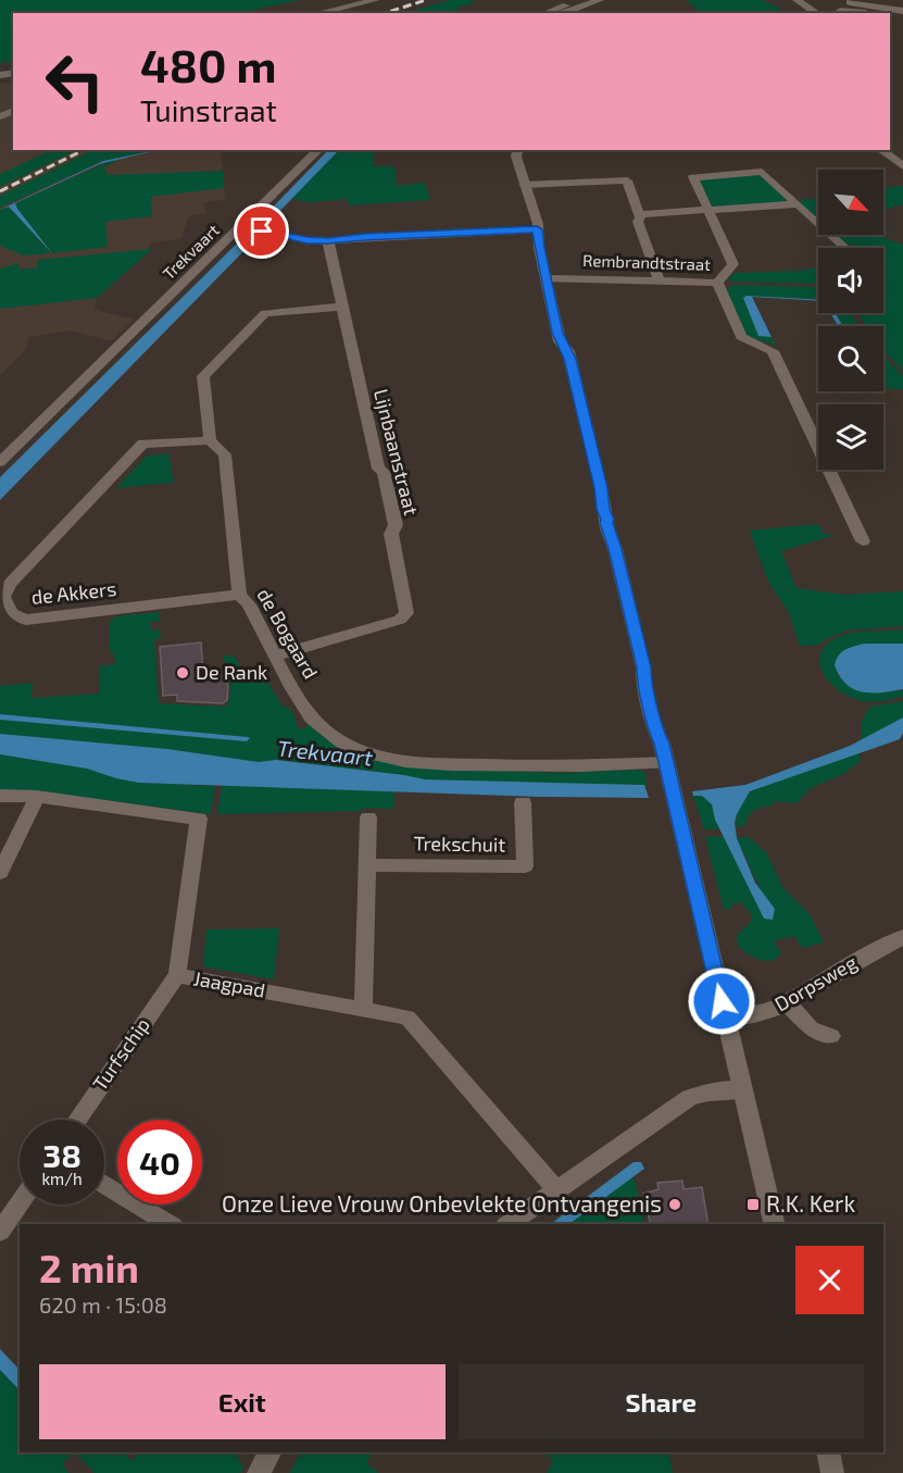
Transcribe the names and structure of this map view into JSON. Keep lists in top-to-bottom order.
{
  "streets": {
    "street": [
      "Trekvaart",
      "Rembrandtstraat",
      "Lijnbaanstraat",
      "de Akkers",
      "de Bogaard",
      "Trekschuit",
      "Dorpsweg",
      "Jaagpad",
      "Turfschip"
    ]
  },
  "crossings": [
    ["Lijnbaanstraat", "de Bogaard"],
    ["de Akkers", "de Bogaard"],
    ["Jaagpad", "Turfschip"]
  ],
  "water": ["Trekvaart"],
  "places": {
    "other": ["De Rank", "Onze Lieve Vrouw Onbevlekte Ontvangenis"],
    "transit": ["R.K. Kerk"]
  },
  "north": "bottom right",
  "page": {
    "turn": ["480 m", "Tuinstraat"],
    "speed": "38 km/h",
    "limit": "40",
    "heading": ["2 min", "620 m · 15:08"],
    "buttons": ["Exit", "Share"]
  }
}
